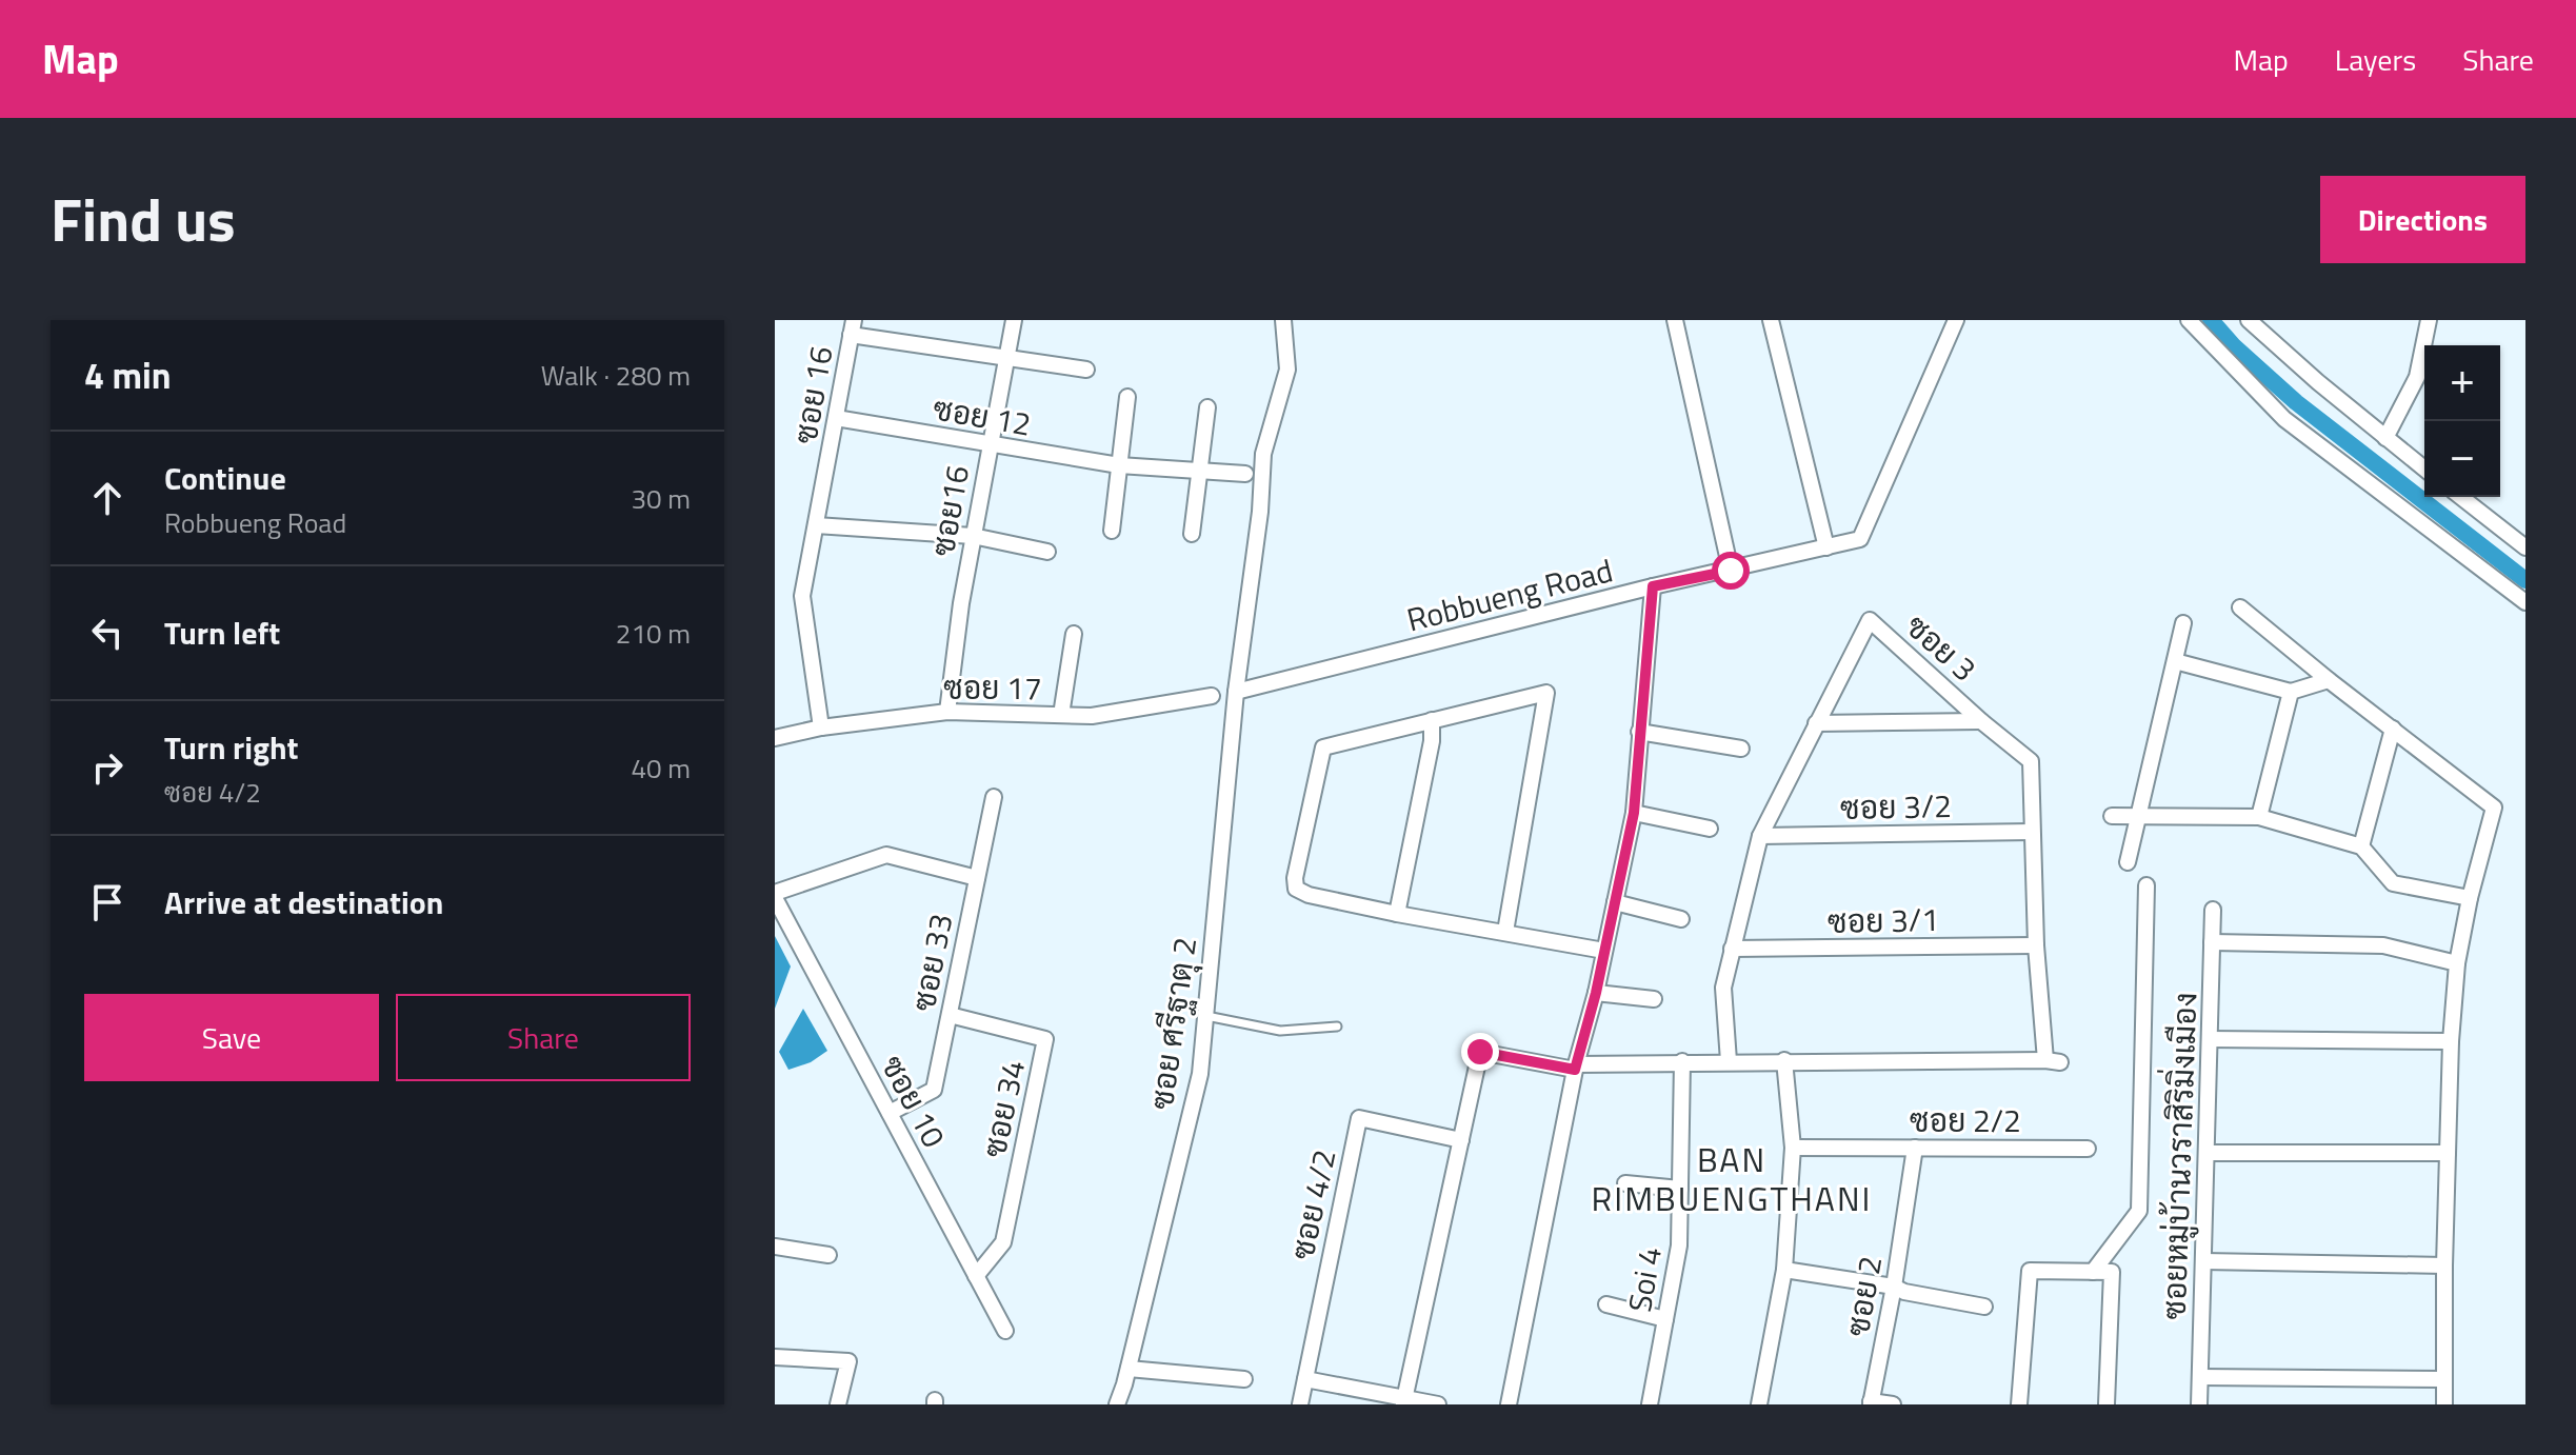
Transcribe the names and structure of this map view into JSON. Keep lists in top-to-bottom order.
{
  "streets": {
    "street": [
      "ซอย 16",
      "ซอย 12",
      "ซอย16",
      "Robbueng Road",
      "ซอย 3",
      "ซอย 17",
      "ซอย 3/2",
      "ซอย 3/1",
      "ซอย 33",
      "ซอย ศรีฐาตุ 2",
      "ซอย 10",
      "ซอย 34",
      "ซอย 2/2",
      "ซอยหมู่บ้านวราสิริมิ่งเมือง",
      "ซอย 4/2",
      "Soi 4",
      "ซอย 2"
    ]
  },
  "crossings": [
    ["ซอย 16", "ซอย 12"],
    ["ซอย 16", "ซอย 17"],
    ["ซอย 12", "ซอย16"],
    ["ซอย16", "ซอย 17"],
    ["Robbueng Road", "ซอย ศรีฐาตุ 2"],
    ["ซอย 3", "ซอย 3/2"],
    ["ซอย 3", "ซอย 3/1"],
    ["ซอย 33", "ซอย 10"],
    ["ซอย 33", "ซอย 34"],
    ["ซอย 10", "ซอย 34"],
    ["ซอย 2/2", "ซอย 2"]
  ],
  "districts": ["BAN RIMBUENGTHANI"],
  "page": {
    "header": "Map",
    "nav": ["Map", "Layers", "Share"],
    "title": "Find us",
    "buttons": [
      "Directions",
      ["Save", "Share"]
    ],
    "heading": ["4 min", "Walk · 280 m"],
    "map_buttons": ["+", "−"],
    "list": [
      ["Continue", "Robbueng Road", "30 m"],
      ["Turn left", "210 m"],
      ["Turn right", "ซอย 4/2", "40 m"],
      "Arrive at destination"
    ]
  }
}
